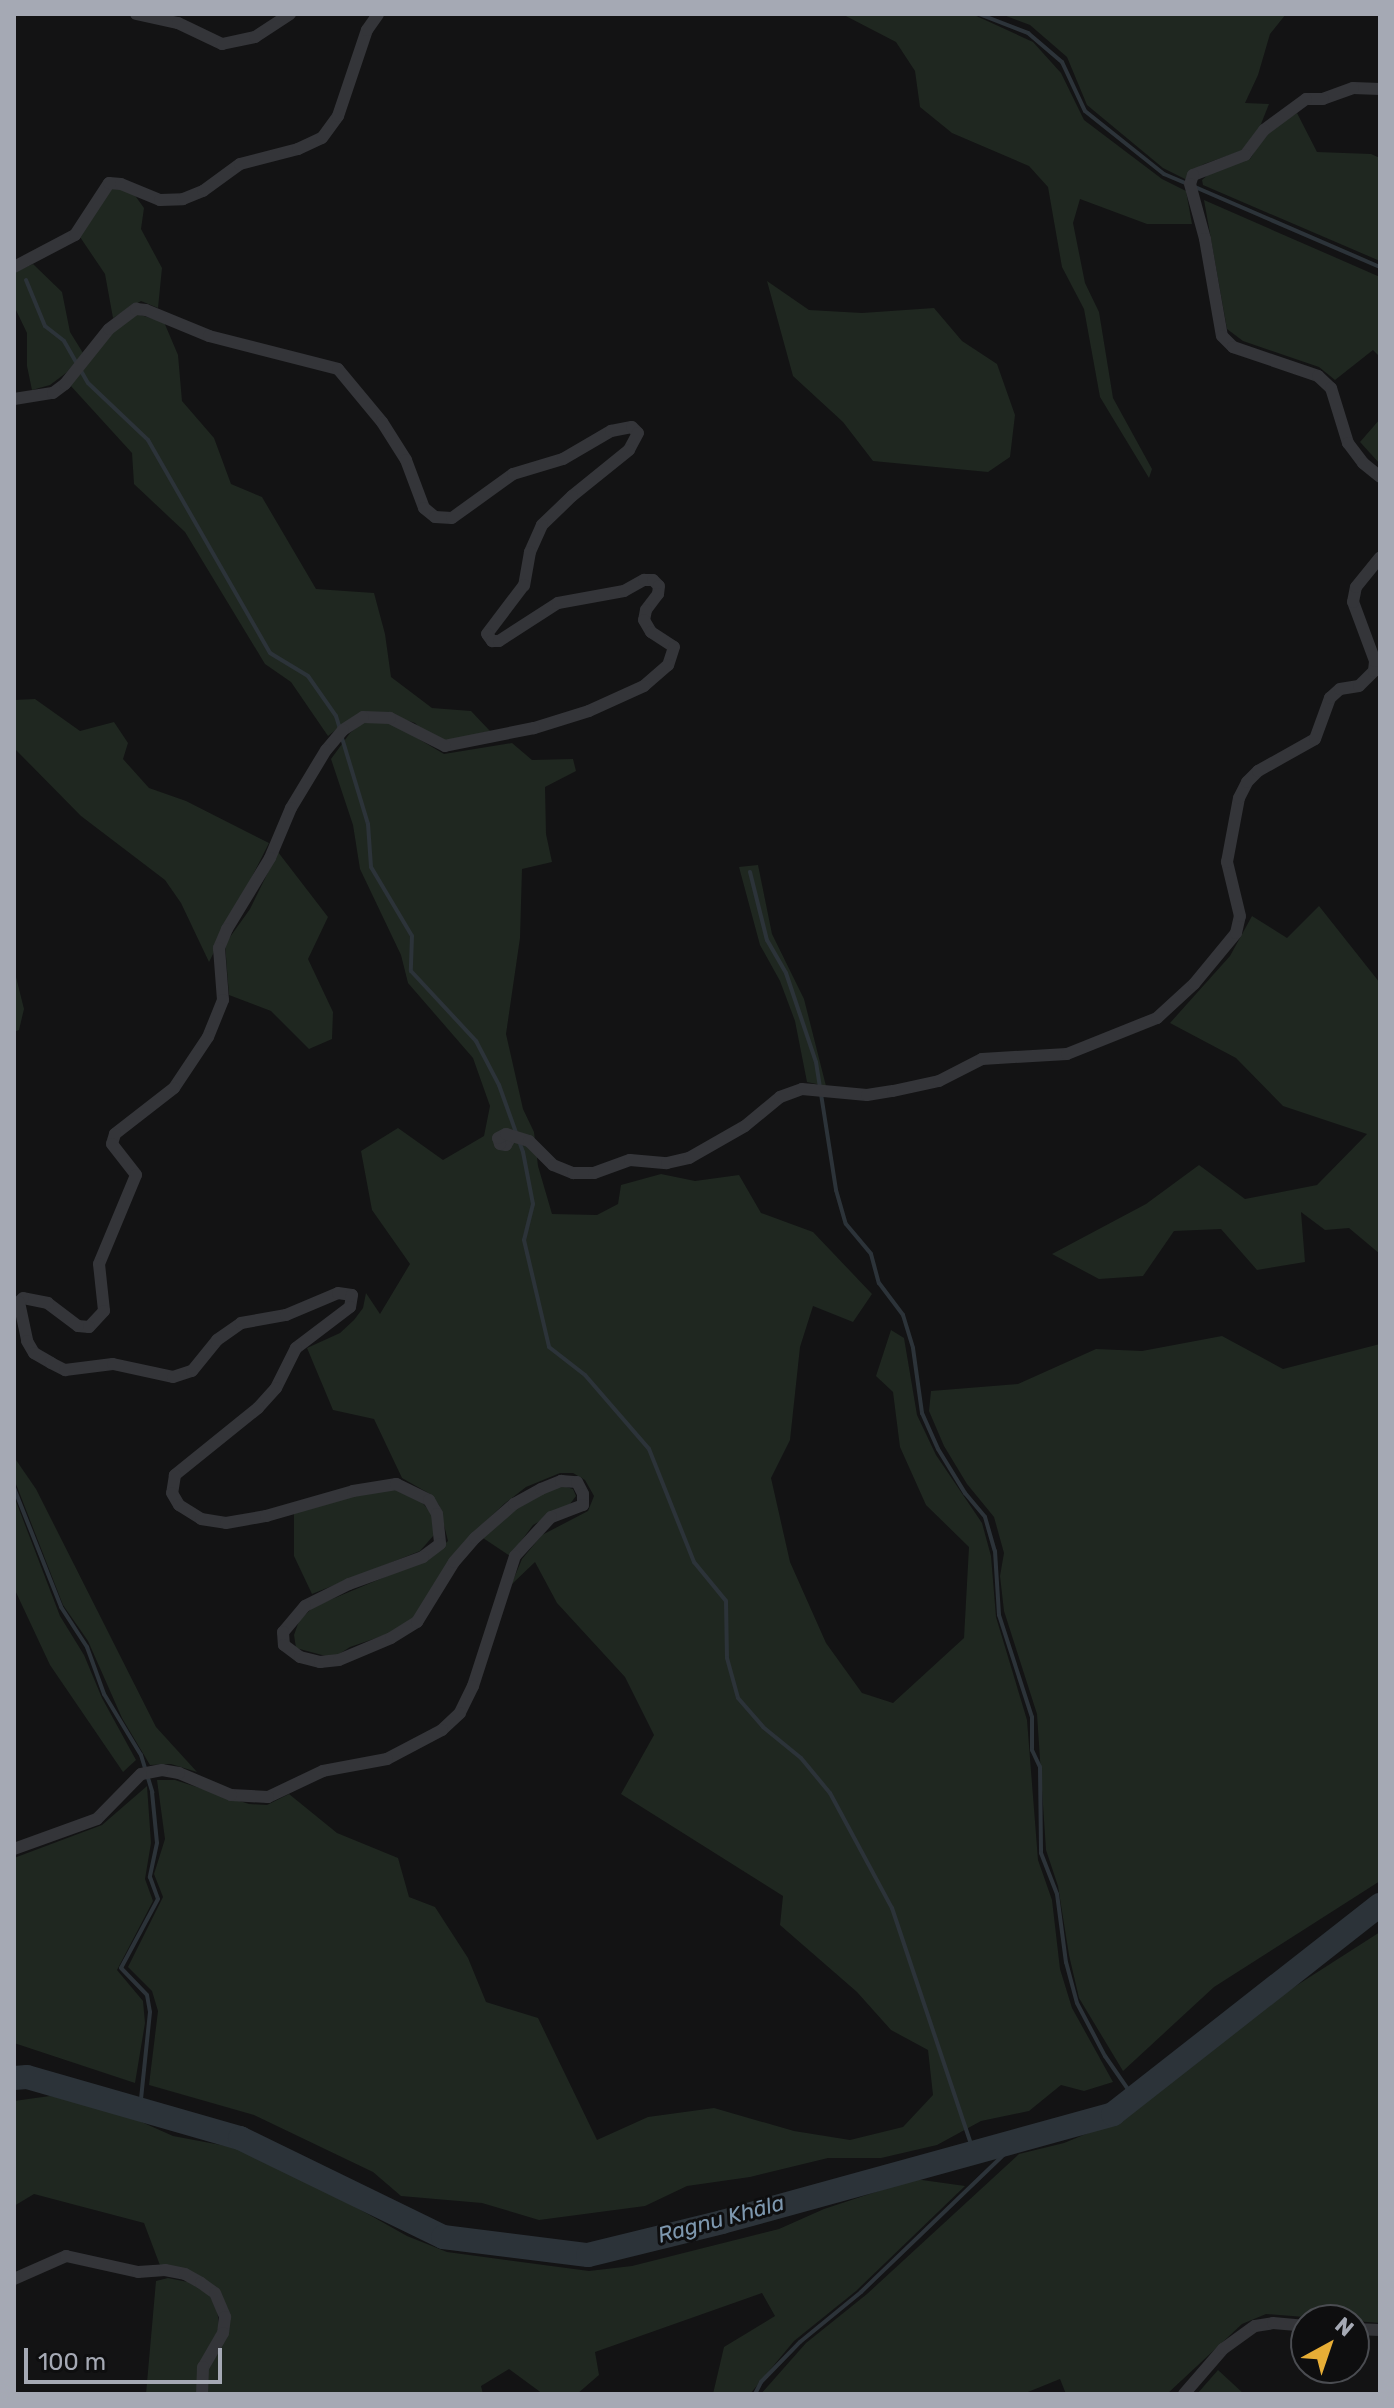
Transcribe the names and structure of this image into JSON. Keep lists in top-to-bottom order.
{
  "water": ["Ragnu Khāla"],
  "scale_bar": "100 m",
  "north": "top right"
}
